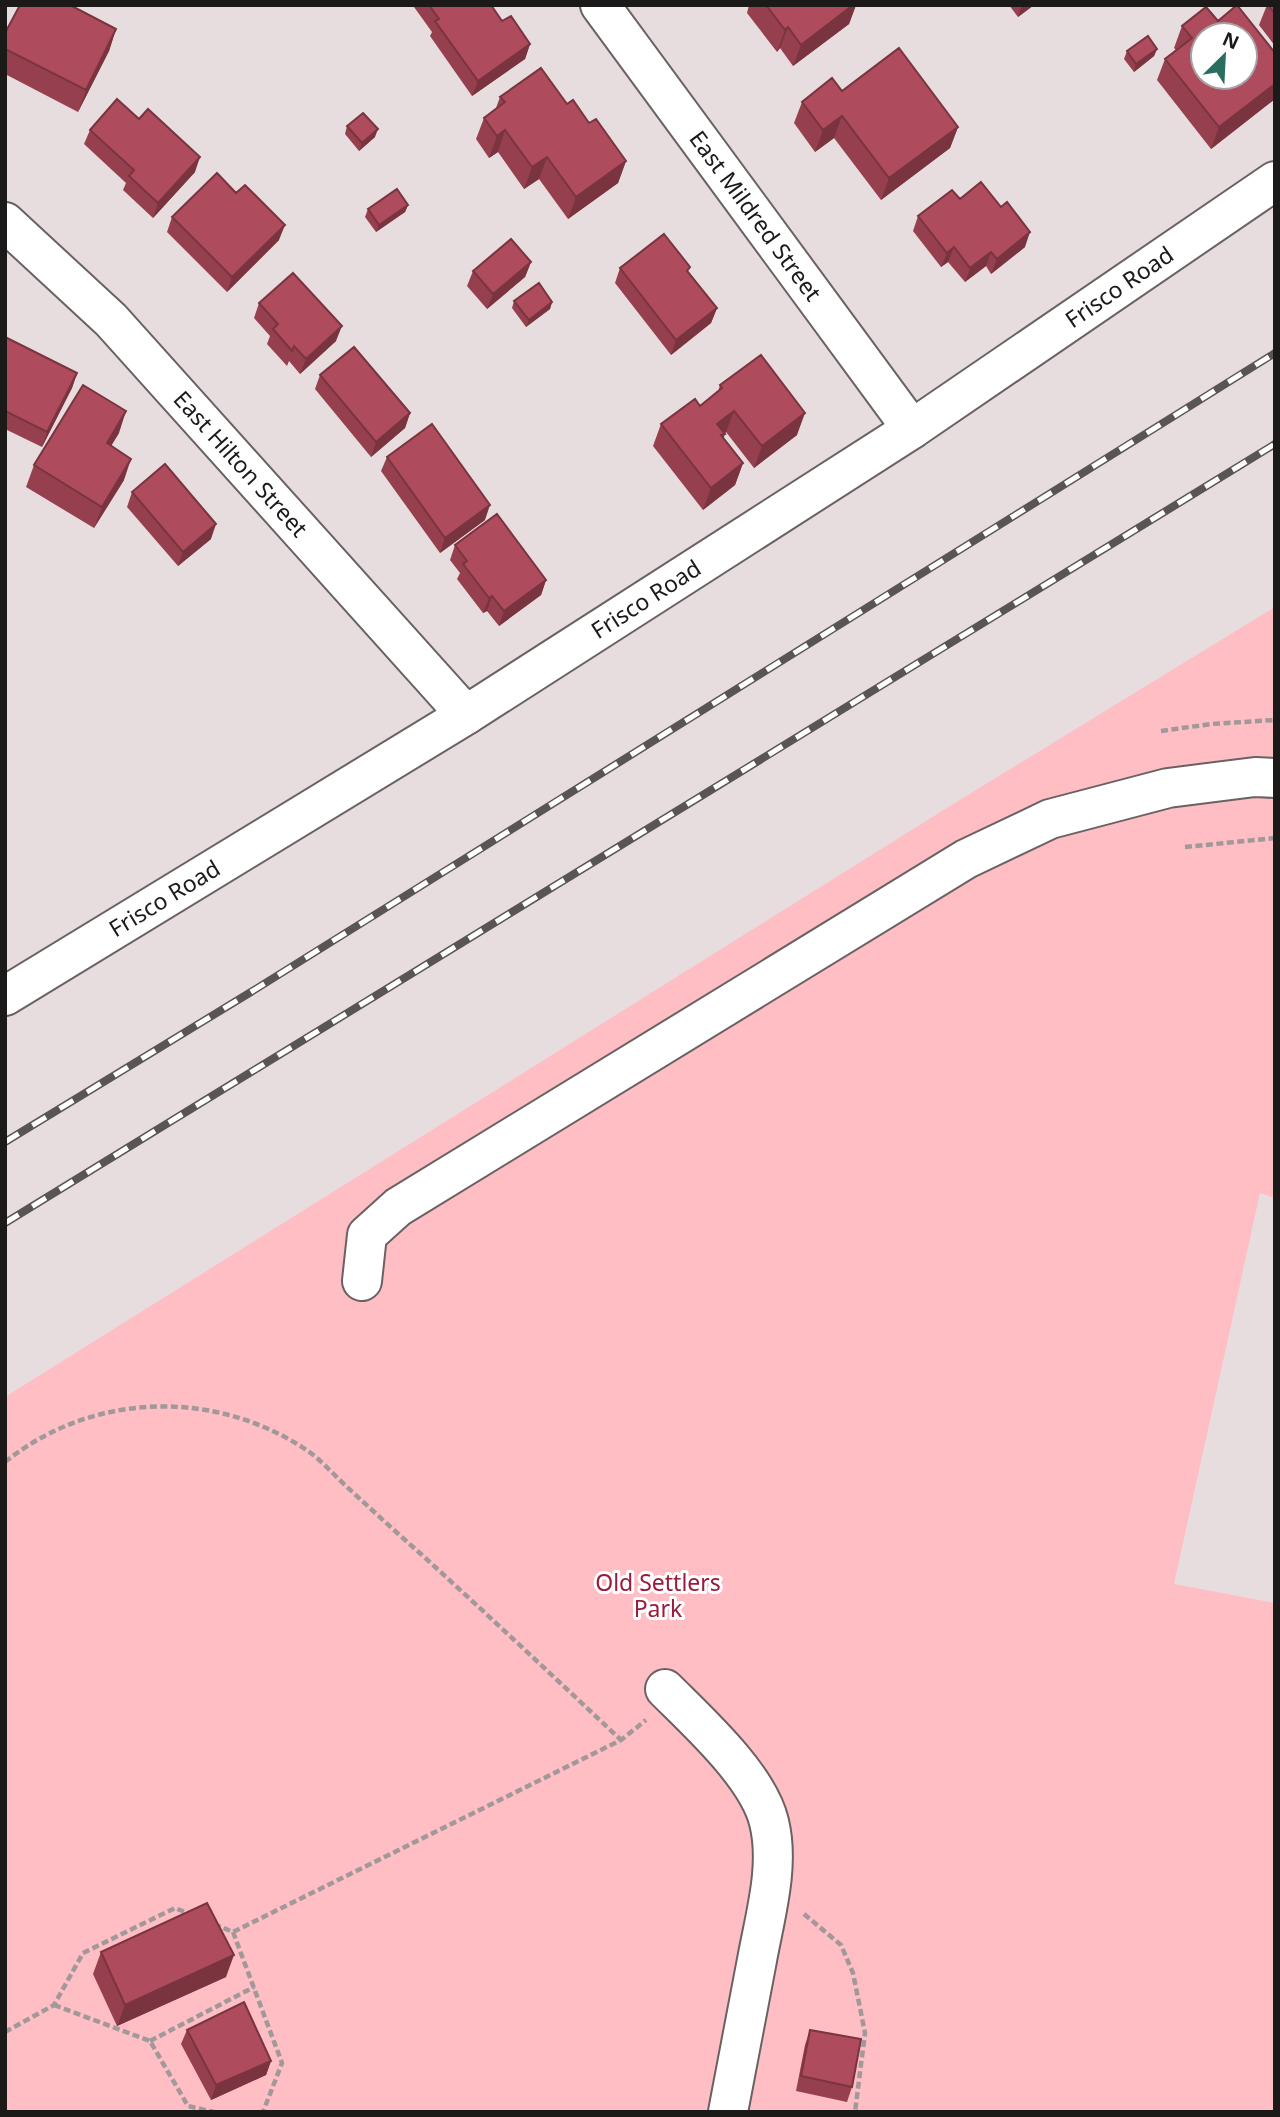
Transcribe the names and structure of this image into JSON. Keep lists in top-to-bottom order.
{
  "streets": {
    "street": ["East Mildred Street", "Frisco Road", "East Hilton Street"]
  },
  "crossings": [
    ["East Mildred Street", "Frisco Road"],
    ["Frisco Road", "East Hilton Street"]
  ],
  "parks": ["Old Settlers Park"],
  "north": "top right"
}
